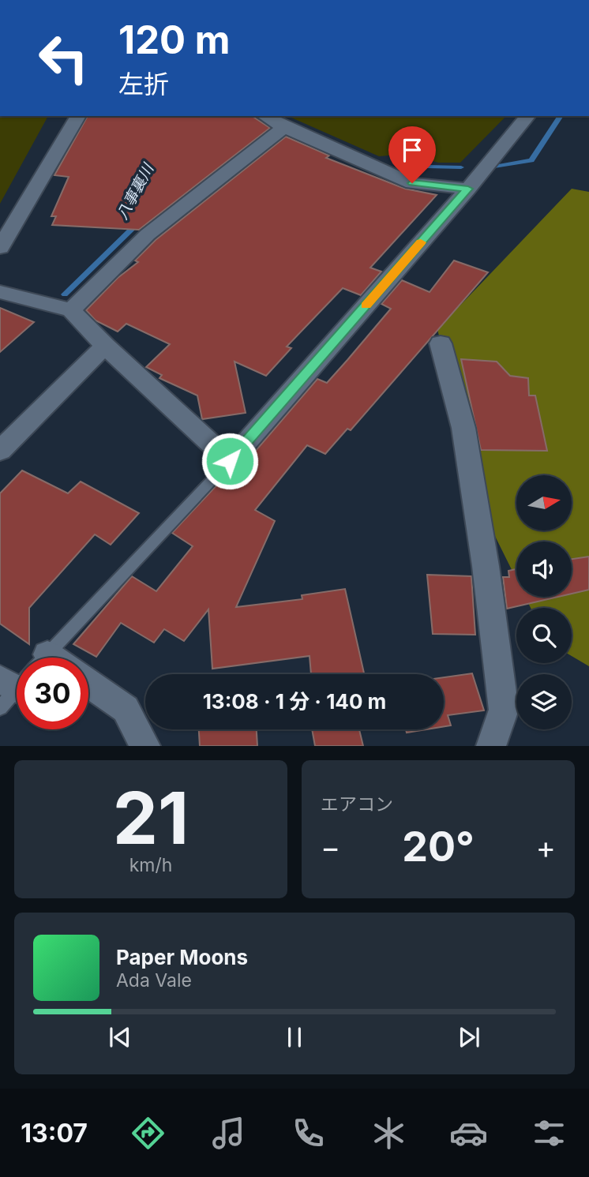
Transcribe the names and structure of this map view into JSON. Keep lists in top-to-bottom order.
{
  "water": ["八事裏川"],
  "north": "right",
  "page": {
    "turn": ["120 m", "左折"],
    "limit": "30",
    "trip": "13:08 · 1 分 · 140 m",
    "tile": [
      ["21", "km/h"],
      "エアコン"
    ],
    "heat": ["−", "20°", "+"],
    "song": ["Paper Moons", "Ada Vale"],
    "tabs": "13:07"
  }
}
